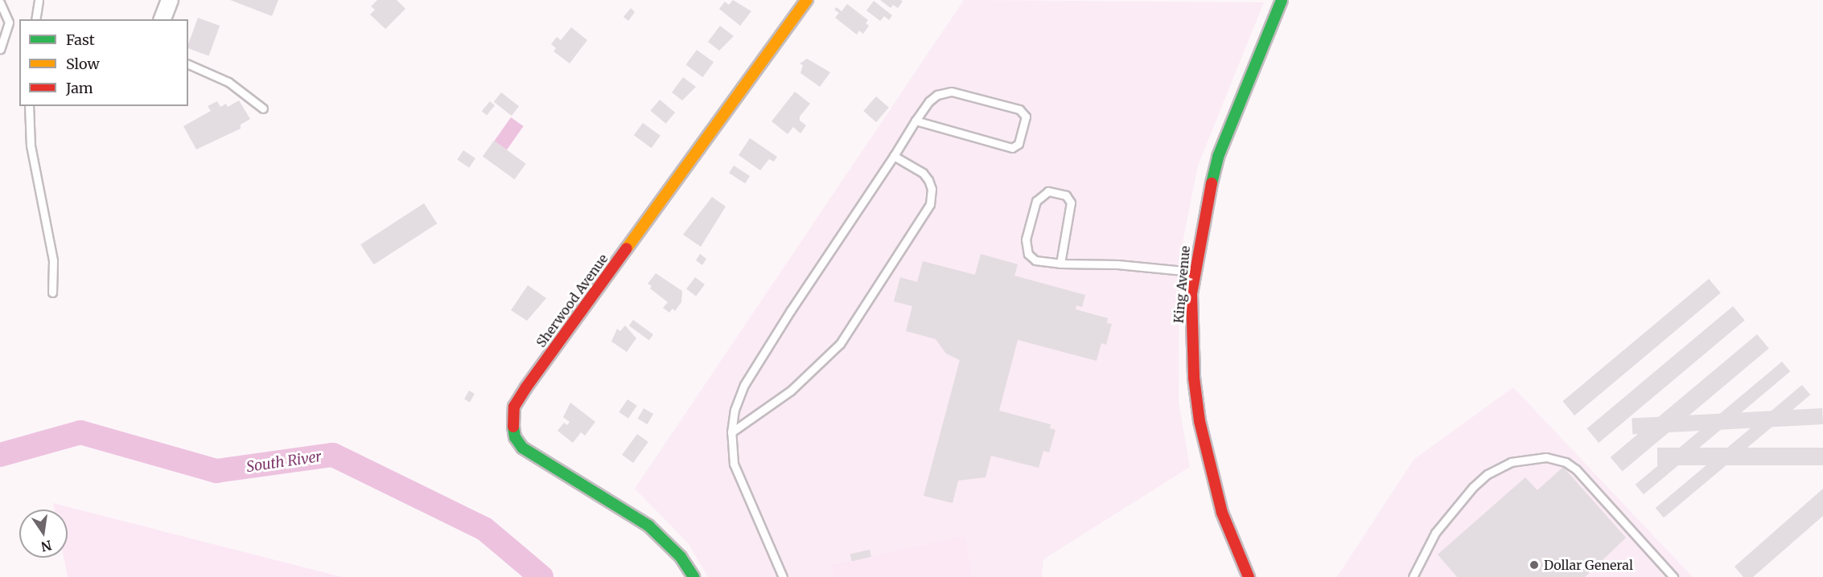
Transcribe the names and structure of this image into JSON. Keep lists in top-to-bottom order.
{
  "streets": {
    "street": ["King Avenue", "Sherwood Avenue"]
  },
  "water": ["South River"],
  "places": ["Dollar General"],
  "legend": ["Fast", "Slow", "Jam"],
  "north": "bottom"
}
